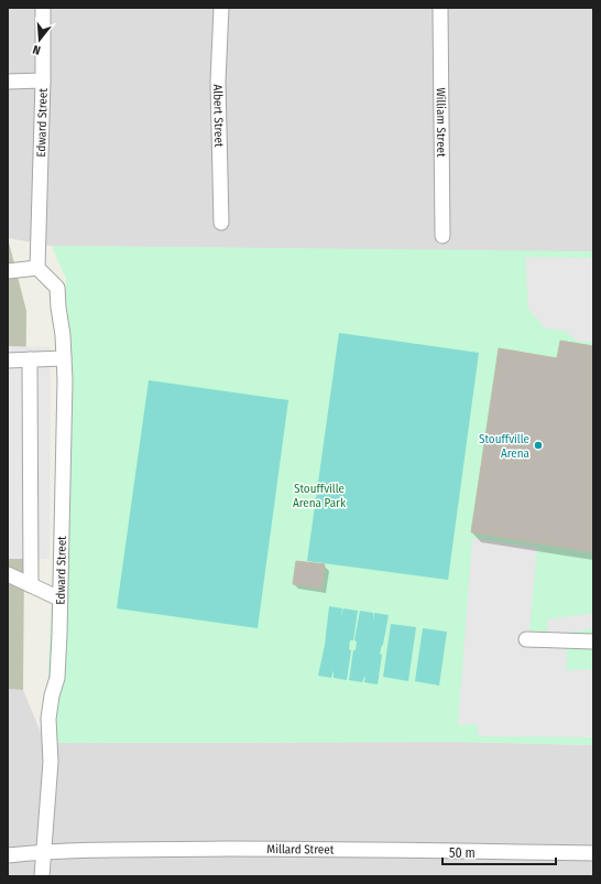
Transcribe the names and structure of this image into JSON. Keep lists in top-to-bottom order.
{
  "streets": {
    "street": [
      "Albert Street",
      "Edward Street",
      "William Street",
      "Millard Street"
    ]
  },
  "crossings": [
    ["Edward Street", "Millard Street"]
  ],
  "parks": ["Stouffville Arena Park"],
  "places": ["Stouffville Arena"],
  "scale_bar": "50 m",
  "north": "bottom"
}
